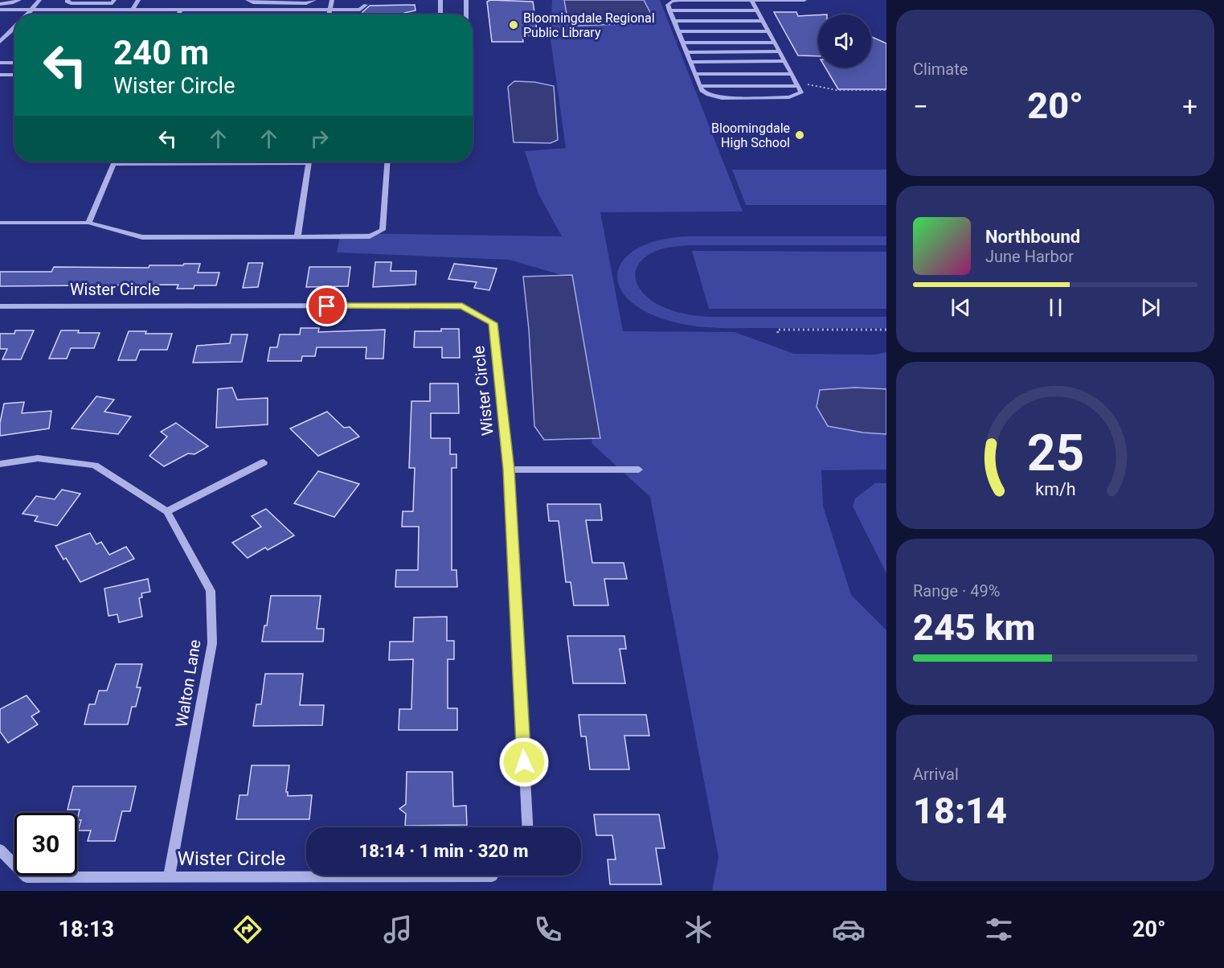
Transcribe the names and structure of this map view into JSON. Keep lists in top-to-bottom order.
{
  "streets": {
    "street": ["Wister Circle", "Walton Lane"]
  },
  "crossings": [
    ["Wister Circle", "Walton Lane"]
  ],
  "places": ["Bloomingdale Regional Public Library", "Bloomingdale High School"],
  "page": {
    "tile": [
      "Climate",
      ["Range · 49%", "245 km"],
      ["Arrival", "18:14"]
    ],
    "turn": ["240 m", "Wister Circle"],
    "heat": ["−", "20°", "+"],
    "song": ["Northbound", "June Harbor"],
    "limit": "30",
    "trip": "18:14 · 1 min · 320 m",
    "tabs": ["18:13", "20°"],
    "gauge": ["25", "km/h"]
  }
}
